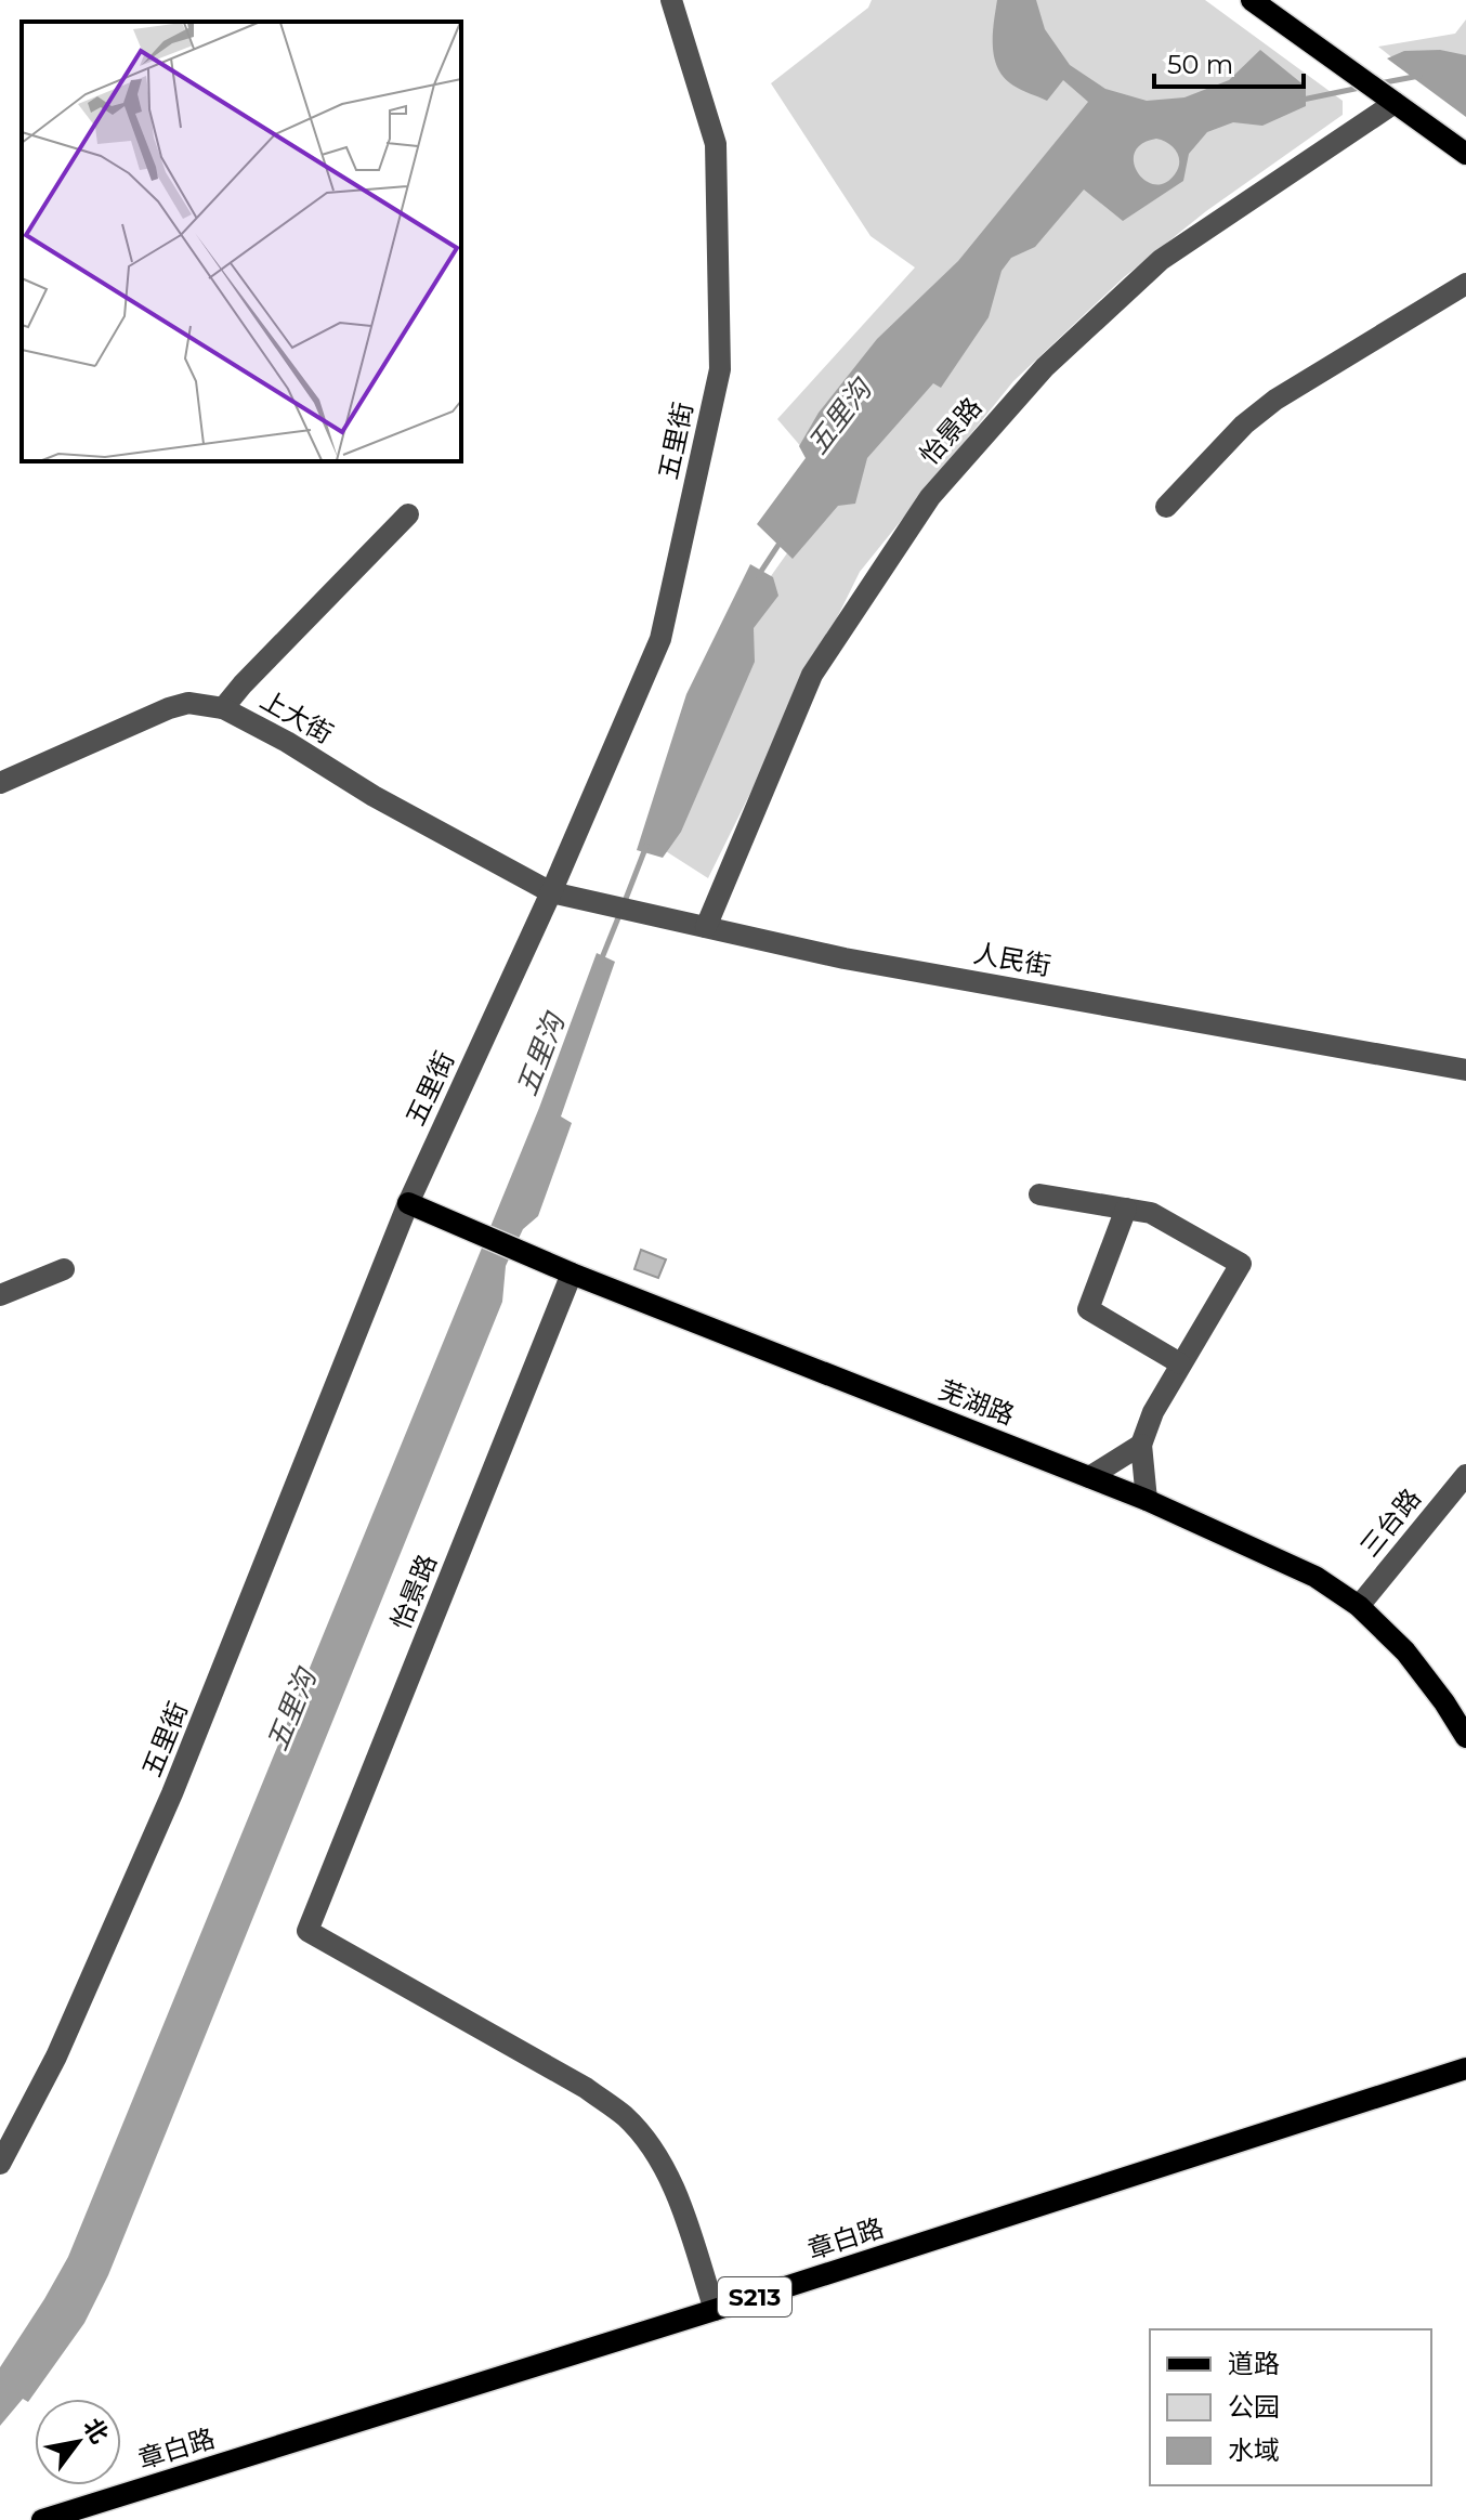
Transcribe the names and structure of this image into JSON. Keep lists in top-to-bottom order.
{
  "streets": {
    "main road": ["芜湖路", "章白路", "S213"],
    "street": [
      "怡景路",
      "五里街",
      "上大街",
      "人民街",
      "三台路"
    ]
  },
  "crossings": [
    ["怡景路", "人民街"],
    ["怡景路", "芜湖路"],
    ["怡景路", "章白路"],
    ["五里街", "上大街"],
    ["五里街", "人民街"],
    ["五里街", "芜湖路"],
    ["上大街", "人民街"],
    ["芜湖路", "三台路"]
  ],
  "water": ["五里沟"],
  "legend": ["道路", "公园", "水域"],
  "scale_bar": "50 m",
  "north": "top right"
}
